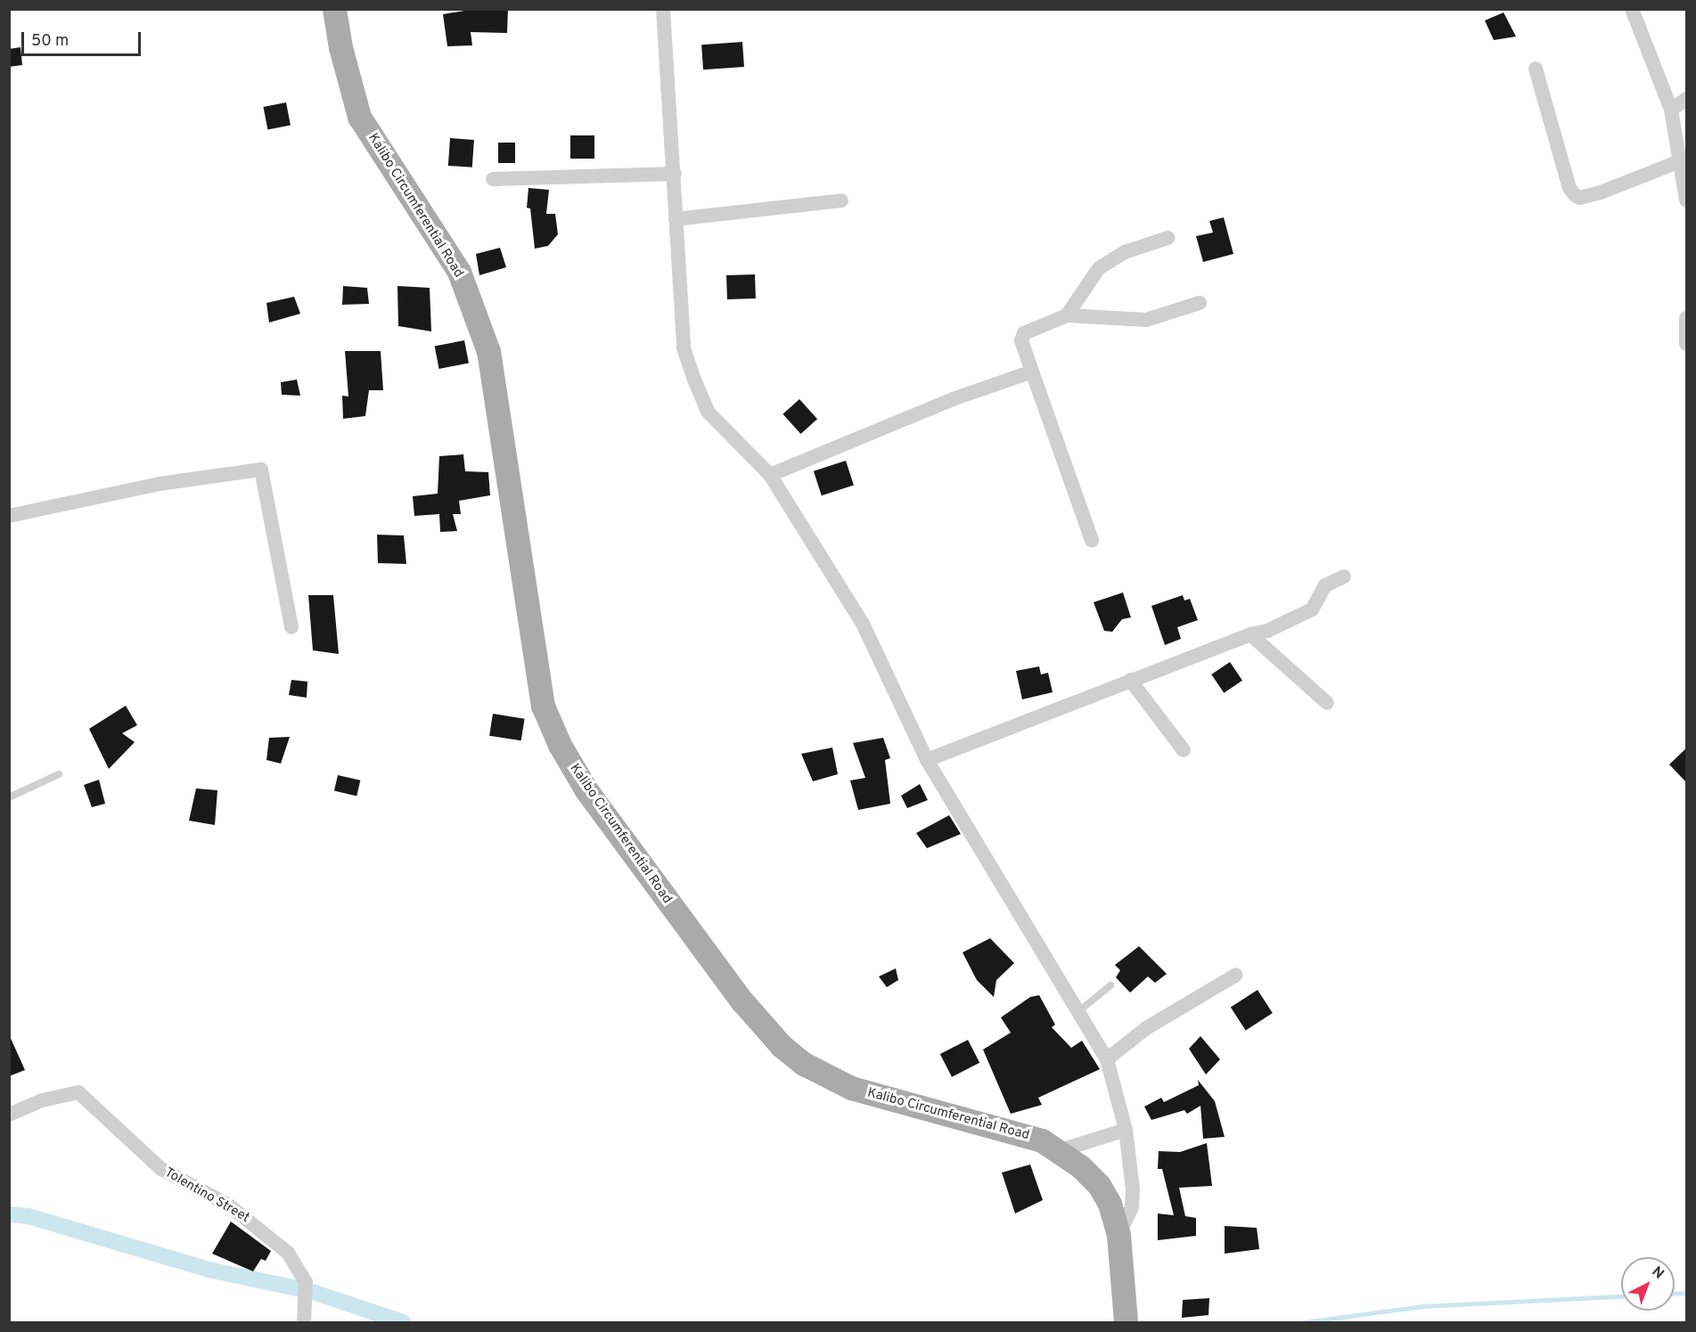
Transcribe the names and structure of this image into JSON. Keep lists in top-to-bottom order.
{
  "streets": {
    "main road": ["Kalibo Circumferential Road"],
    "street": ["Tolentino Street"]
  },
  "scale_bar": "50 m",
  "north": "top right"
}
